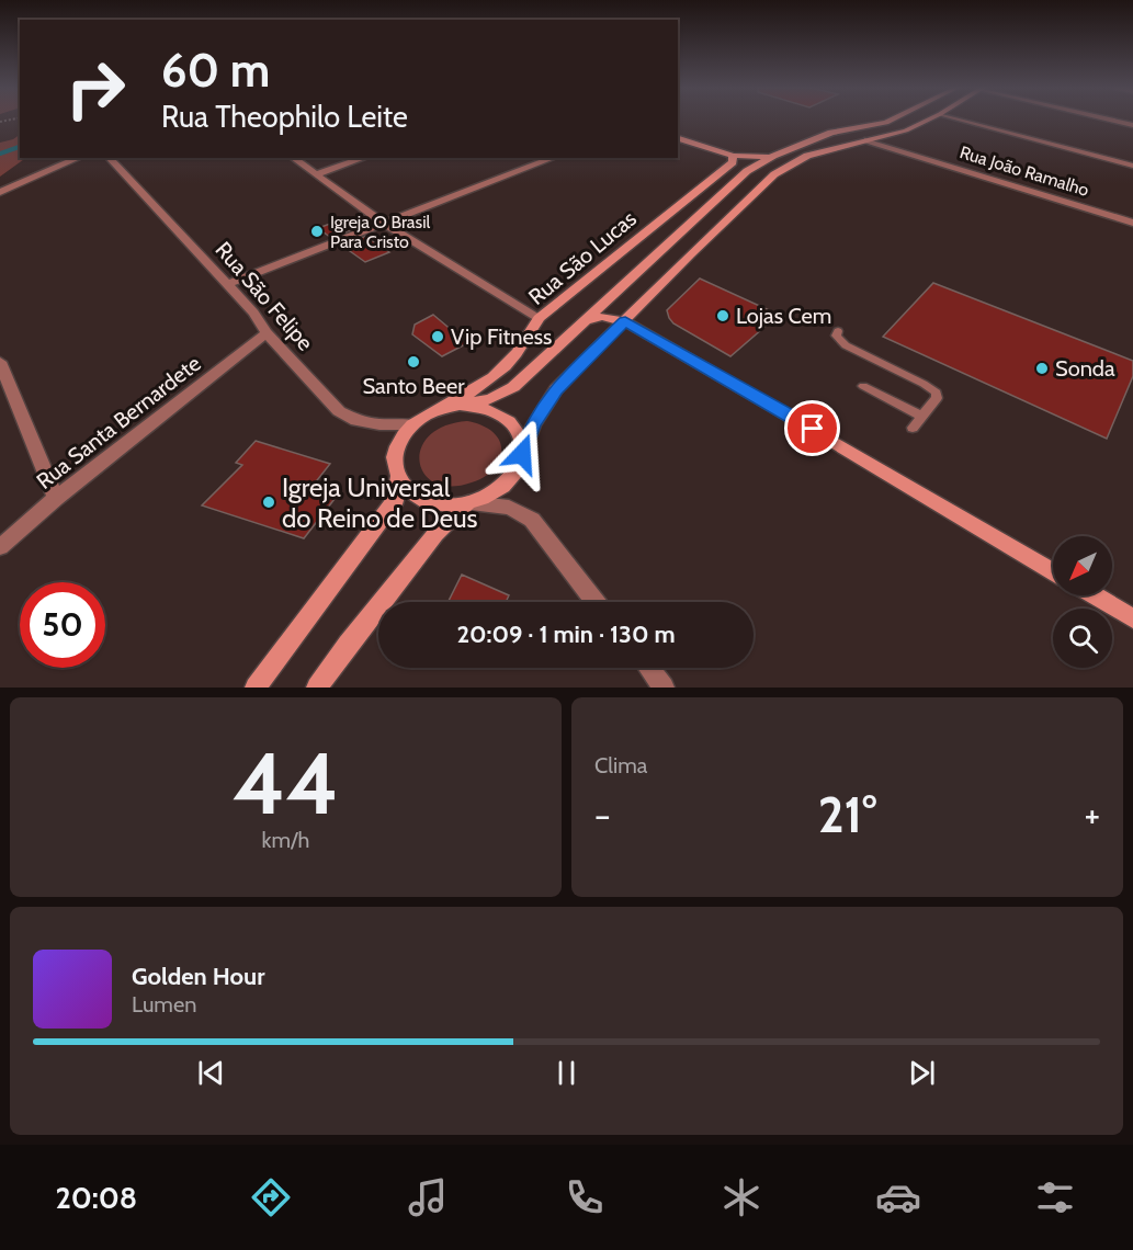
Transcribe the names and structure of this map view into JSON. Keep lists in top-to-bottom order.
{
  "streets": {
    "main road": ["Rua São Lucas"],
    "street": ["Rua João Ramalho", "Rua São Felipe", "Rua Santa Bernardete"]
  },
  "crossings": [
    ["Rua São Lucas", "Rua São Felipe"],
    ["Rua São Felipe", "Rua Santa Bernardete"]
  ],
  "places": [
    "Igreja O Brasil Para Cristo",
    "Lojas Cem",
    "Vip Fitness",
    "Santo Beer",
    "Sonda",
    "Igreja Universal do Reino de Deus"
  ],
  "north": "bottom left",
  "page": {
    "turn": ["60 m", "Rua Theophilo Leite"],
    "limit": "50",
    "trip": "20:09 · 1 min · 130 m",
    "tile": [
      ["44", "km/h"],
      "Clima"
    ],
    "heat": ["−", "21°", "+"],
    "song": ["Golden Hour", "Lumen"],
    "tabs": "20:08"
  }
}
